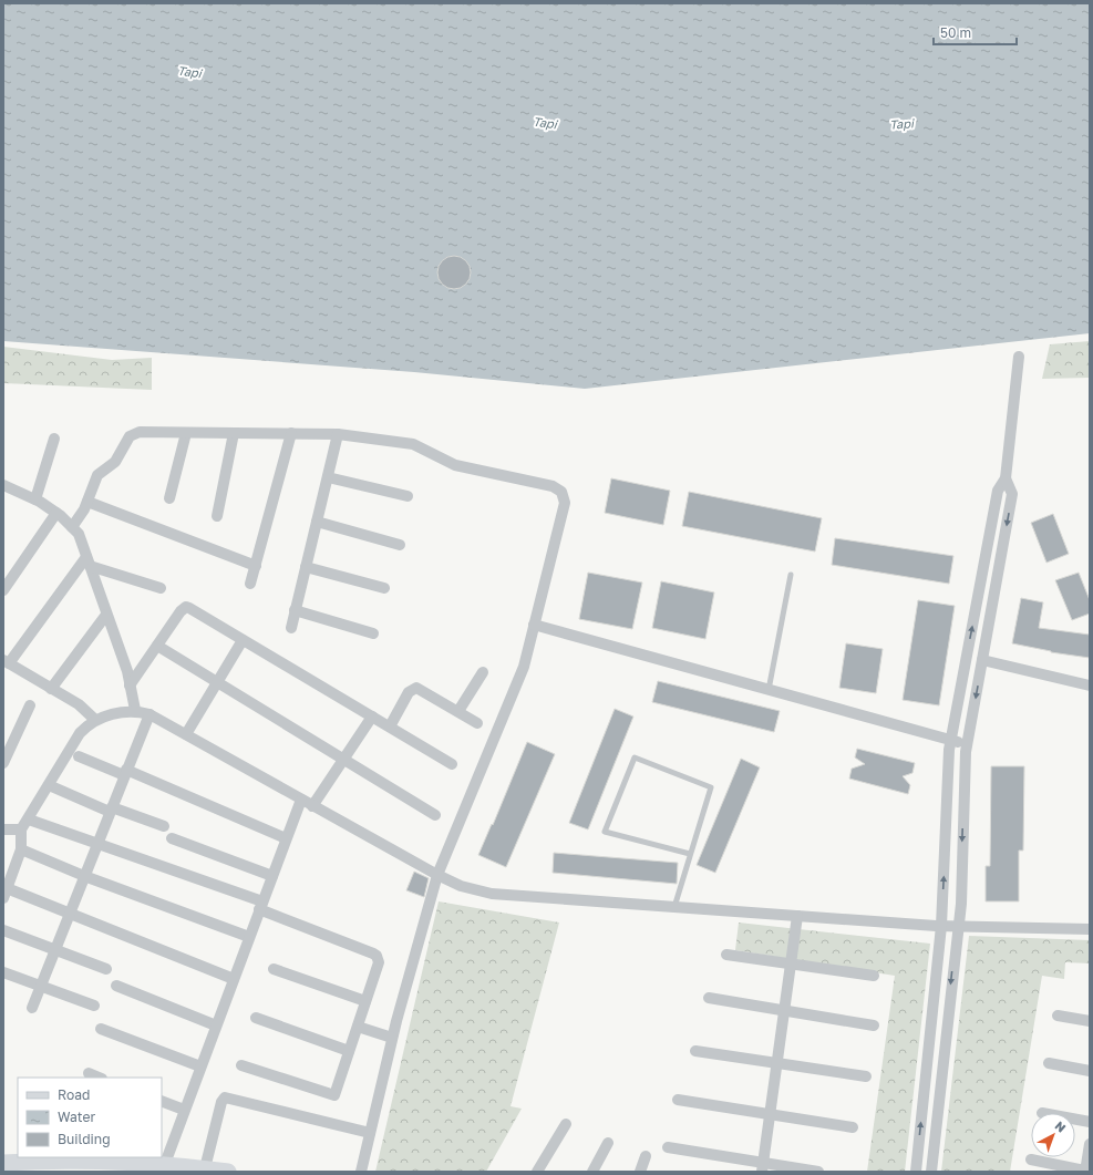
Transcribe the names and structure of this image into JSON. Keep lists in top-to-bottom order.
{
  "water": ["Tapi"],
  "legend": ["Road", "Water", "Building"],
  "scale_bar": "50 m",
  "north": "top right"
}
